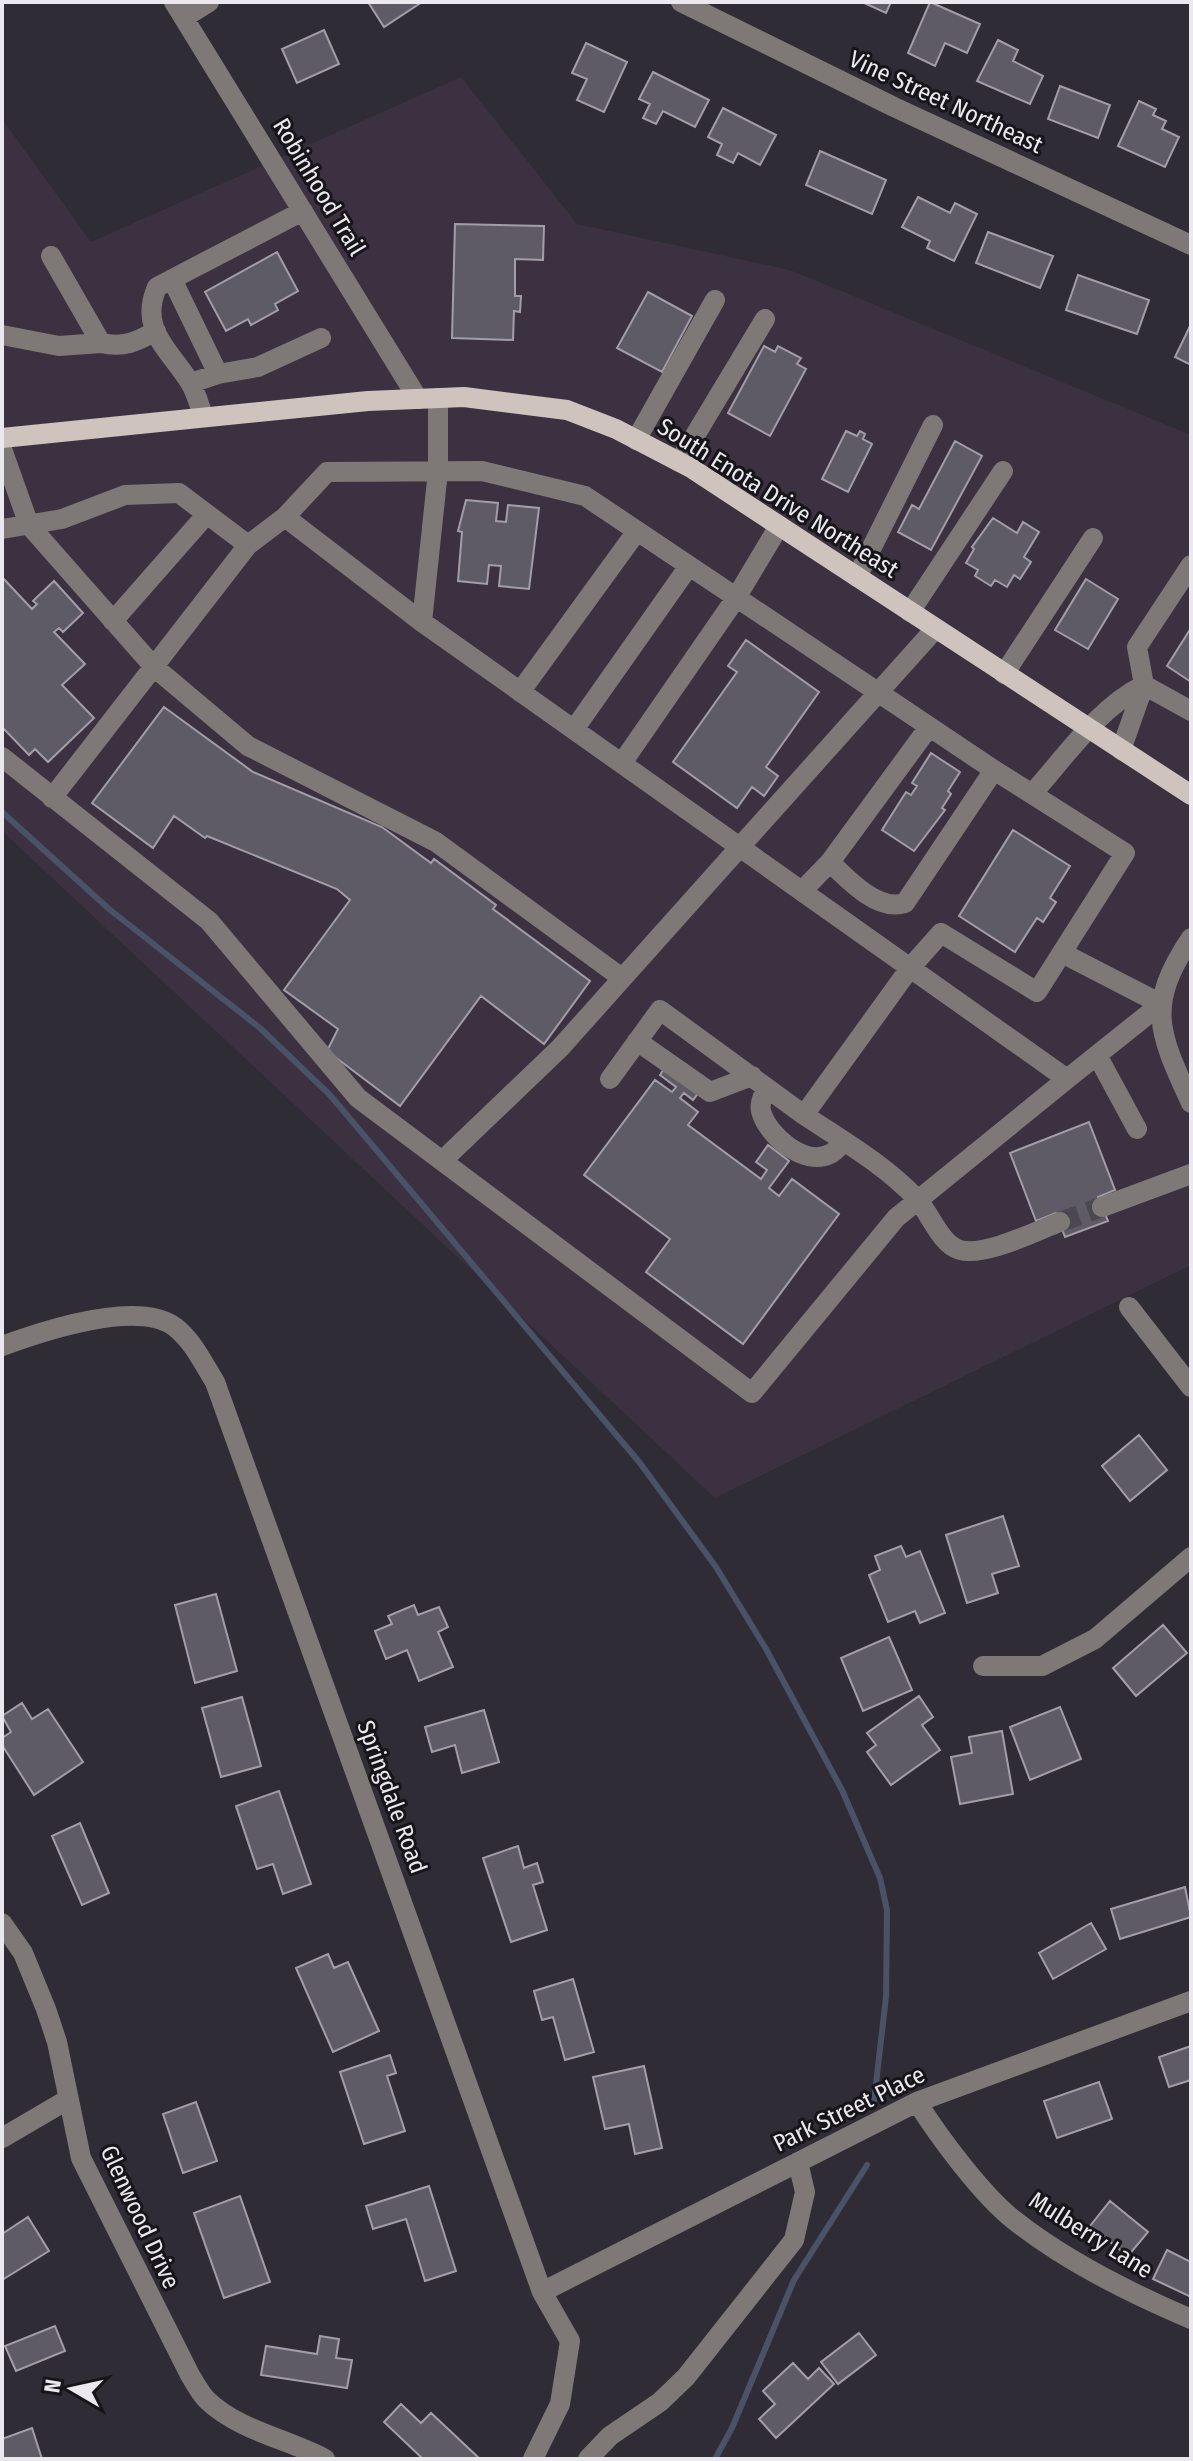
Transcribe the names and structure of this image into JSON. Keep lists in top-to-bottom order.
{
  "streets": {
    "main road": ["South Enota Drive Northeast"],
    "street": [
      "Vine Street Northeast",
      "Robinhood Trail",
      "Springdale Road",
      "Park Street Place",
      "Glenwood Drive",
      "Mulberry Lane"
    ]
  },
  "crossings": [
    ["Robinhood Trail", "South Enota Drive Northeast"],
    ["Springdale Road", "Park Street Place"],
    ["Park Street Place", "Mulberry Lane"]
  ],
  "north": "left"
}
